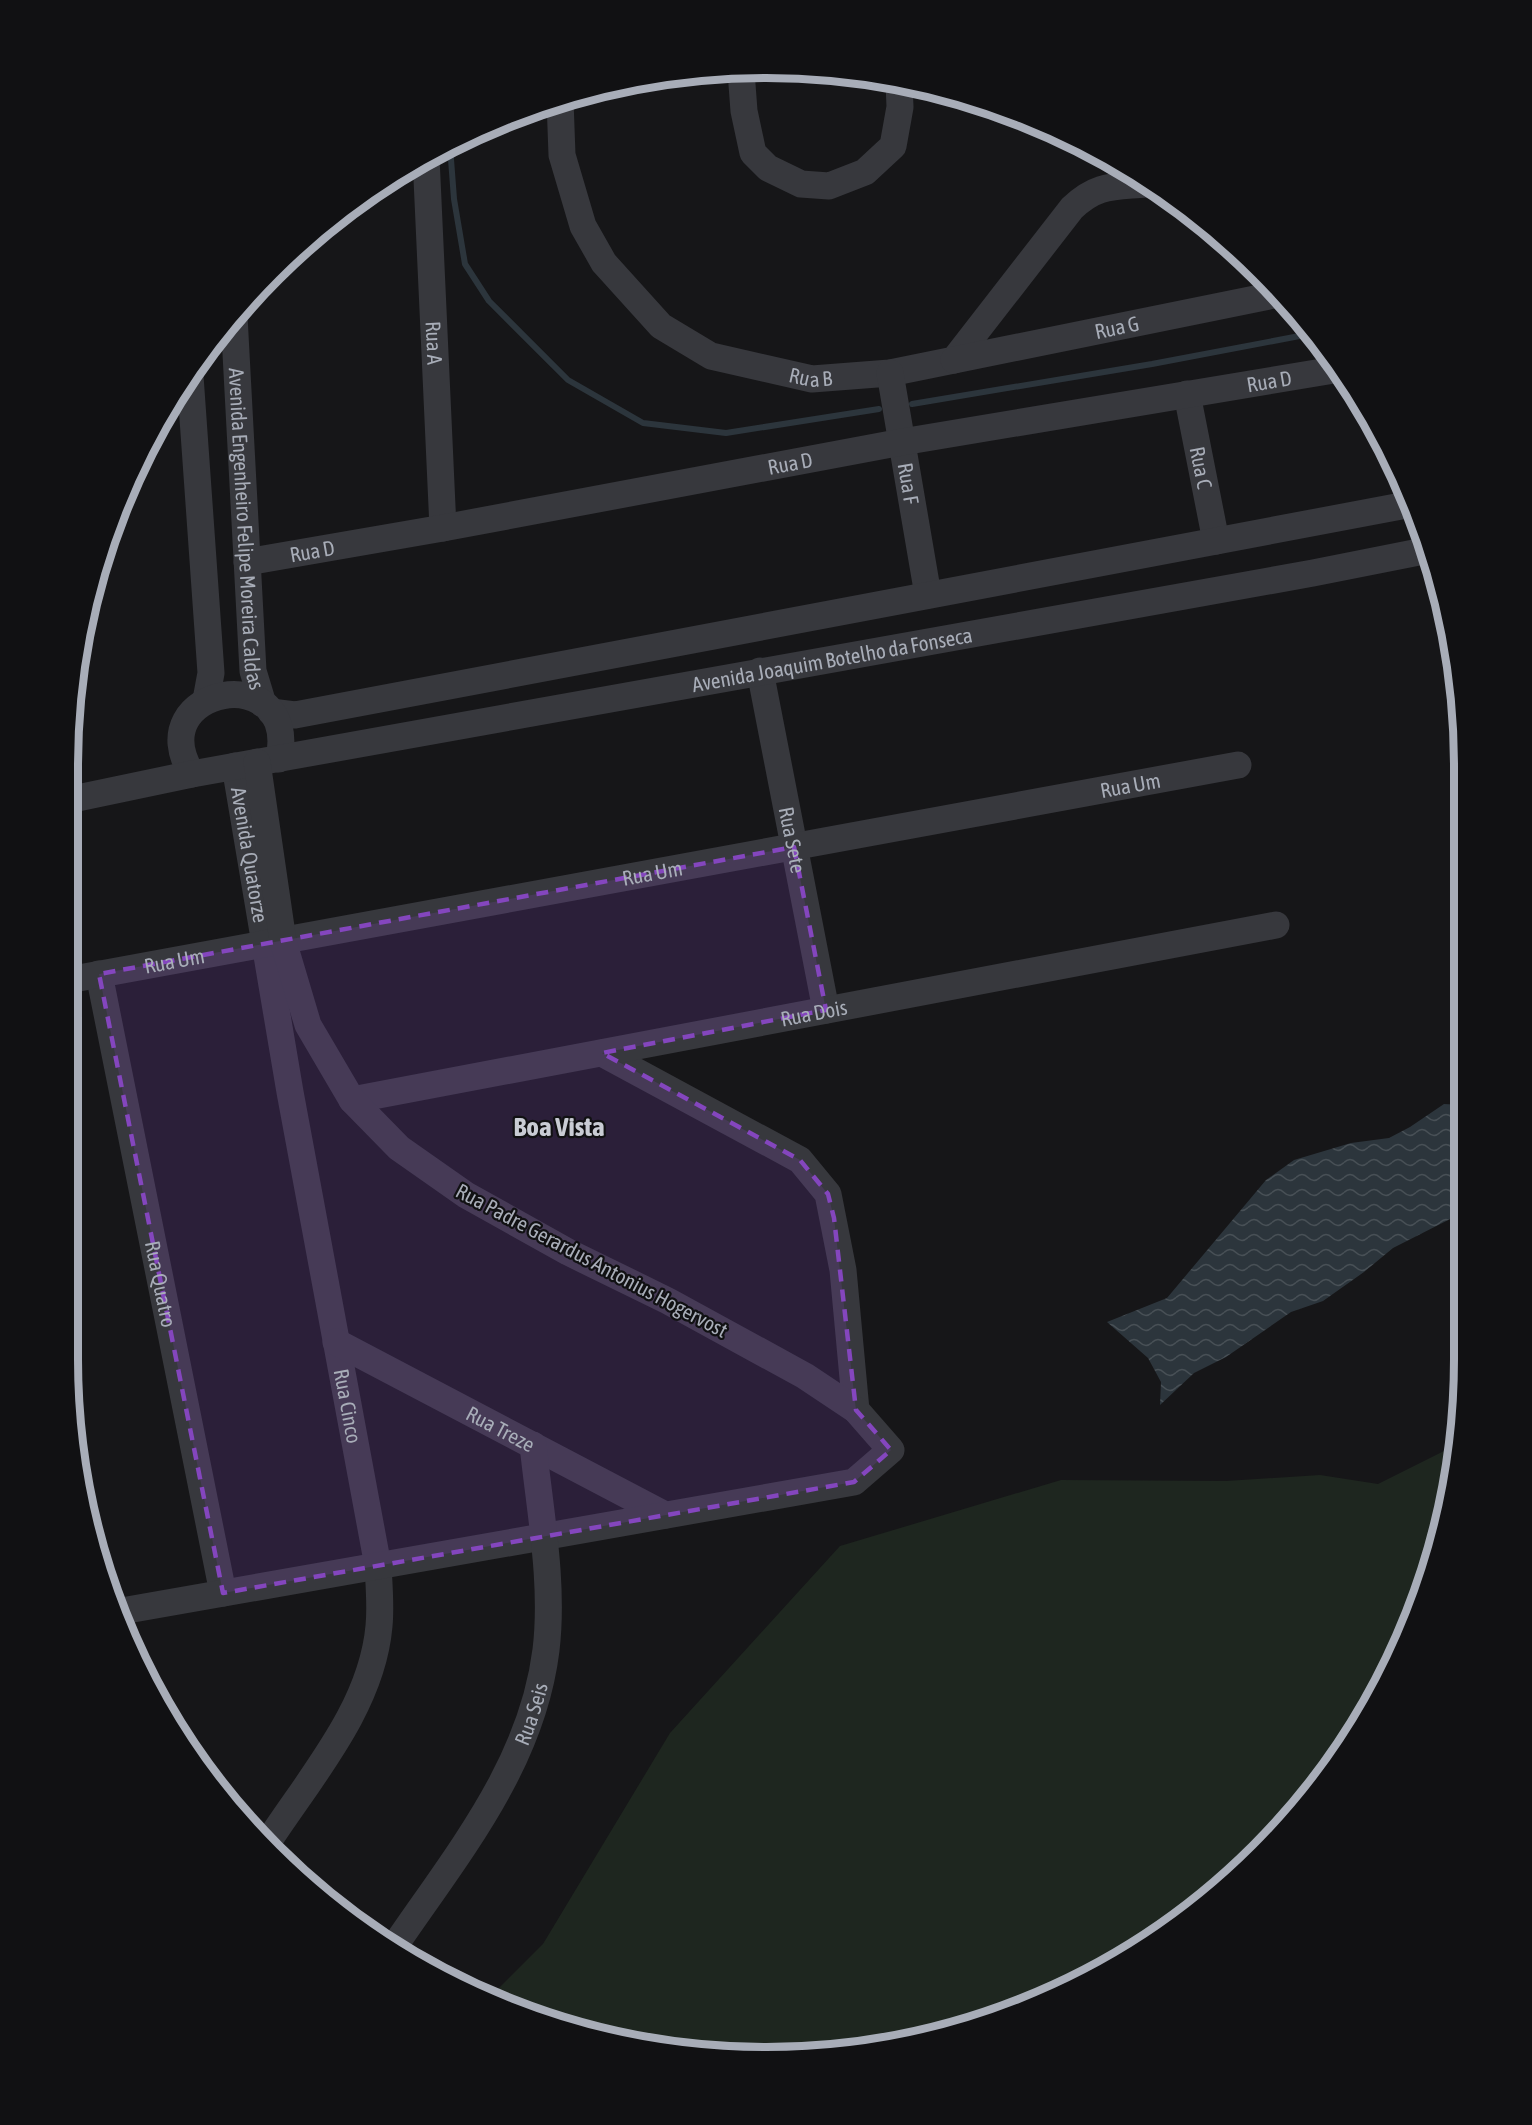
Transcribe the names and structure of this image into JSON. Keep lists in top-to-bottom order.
{
  "streets": {
    "street": [
      "Rua G",
      "Rua A",
      "Rua B",
      "Rua D",
      "Rua C",
      "Rua F",
      "Avenida Engenheiro Felipe Moreira Caldas",
      "Avenida Joaquim Botelho da Fonseca",
      "Rua Um",
      "Rua Sete",
      "Rua Dois",
      "Rua Padre Gerardus Antonius Hogervost",
      "Rua Quatro",
      "Rua Cinco",
      "Rua Treze",
      "Rua Seis"
    ]
  },
  "crossings": [
    ["Rua G", "Rua B"],
    ["Rua A", "Rua D"],
    ["Rua B", "Rua F"],
    ["Rua D", "Rua C"],
    ["Rua D", "Rua F"],
    ["Rua D", "Avenida Engenheiro Felipe Moreira Caldas"],
    ["Avenida Engenheiro Felipe Moreira Caldas", "Avenida Joaquim Botelho da Fonseca"],
    ["Avenida Engenheiro Felipe Moreira Caldas", "Rua Padre Gerardus Antonius Hogervost"],
    ["Avenida Joaquim Botelho da Fonseca", "Rua Sete"],
    ["Avenida Joaquim Botelho da Fonseca", "Rua Padre Gerardus Antonius Hogervost"],
    ["Rua Um", "Rua Sete"],
    ["Rua Um", "Rua Padre Gerardus Antonius Hogervost"],
    ["Rua Um", "Rua Quatro"],
    ["Rua Um", "Rua Cinco"],
    ["Rua Sete", "Rua Dois"],
    ["Rua Dois", "Rua Padre Gerardus Antonius Hogervost"],
    ["Rua Padre Gerardus Antonius Hogervost", "Rua Cinco"],
    ["Rua Padre Gerardus Antonius Hogervost", "Rua Treze"],
    ["Rua Cinco", "Rua Treze"],
    ["Rua Treze", "Rua Seis"]
  ],
  "districts": ["Boa Vista"]
}
